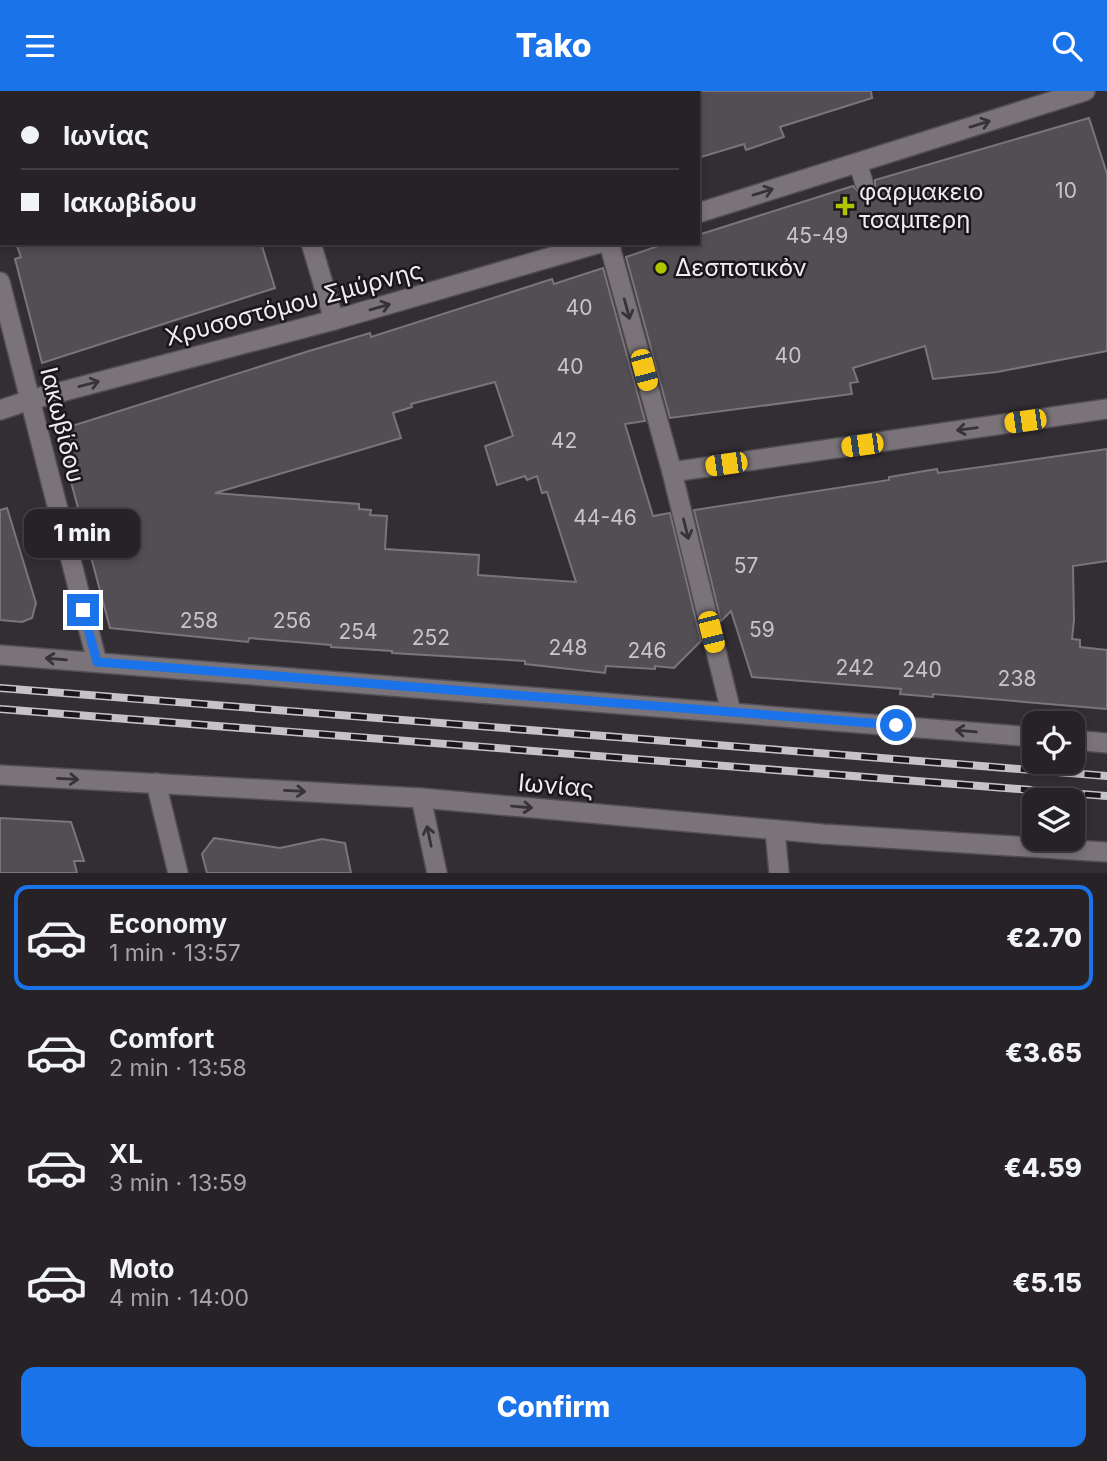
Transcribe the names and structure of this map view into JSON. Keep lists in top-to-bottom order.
{
  "streets": {
    "street": ["Χρυσοστόμου Σμύρνης", "Ιακωβίδου", "Ιωνίας"]
  },
  "crossings": [
    ["Χρυσοστόμου Σμύρνης", "Ιακωβίδου"]
  ],
  "one_way": ["Χρυσοστόμου Σμύρνης"],
  "places": {
    "health": ["φαρμακειο τσαμπερη"],
    "other": ["Δεσποτικὀν"]
  },
  "house_numbers": [
    "10",
    "45-49",
    "40",
    "40",
    "40",
    "42",
    "44-46",
    "57",
    "258",
    "256",
    "59",
    "254",
    "252",
    "248",
    "246",
    "242",
    "240",
    "238"
  ],
  "page": {
    "header": "Tako",
    "banner": ["Ιωνίας", "Ιακωβίδου"],
    "bubble": "1 min",
    "list": [
      {
        "name": "Economy",
        "note": "1 min · 13:57",
        "value": "€2.70"
      },
      {
        "name": "Comfort",
        "note": "2 min · 13:58",
        "value": "€3.65"
      },
      {
        "name": "XL",
        "note": "3 min · 13:59",
        "value": "€4.59"
      },
      {
        "name": "Moto",
        "note": "4 min · 14:00",
        "value": "€5.15"
      }
    ],
    "buttons": "Confirm"
  }
}
